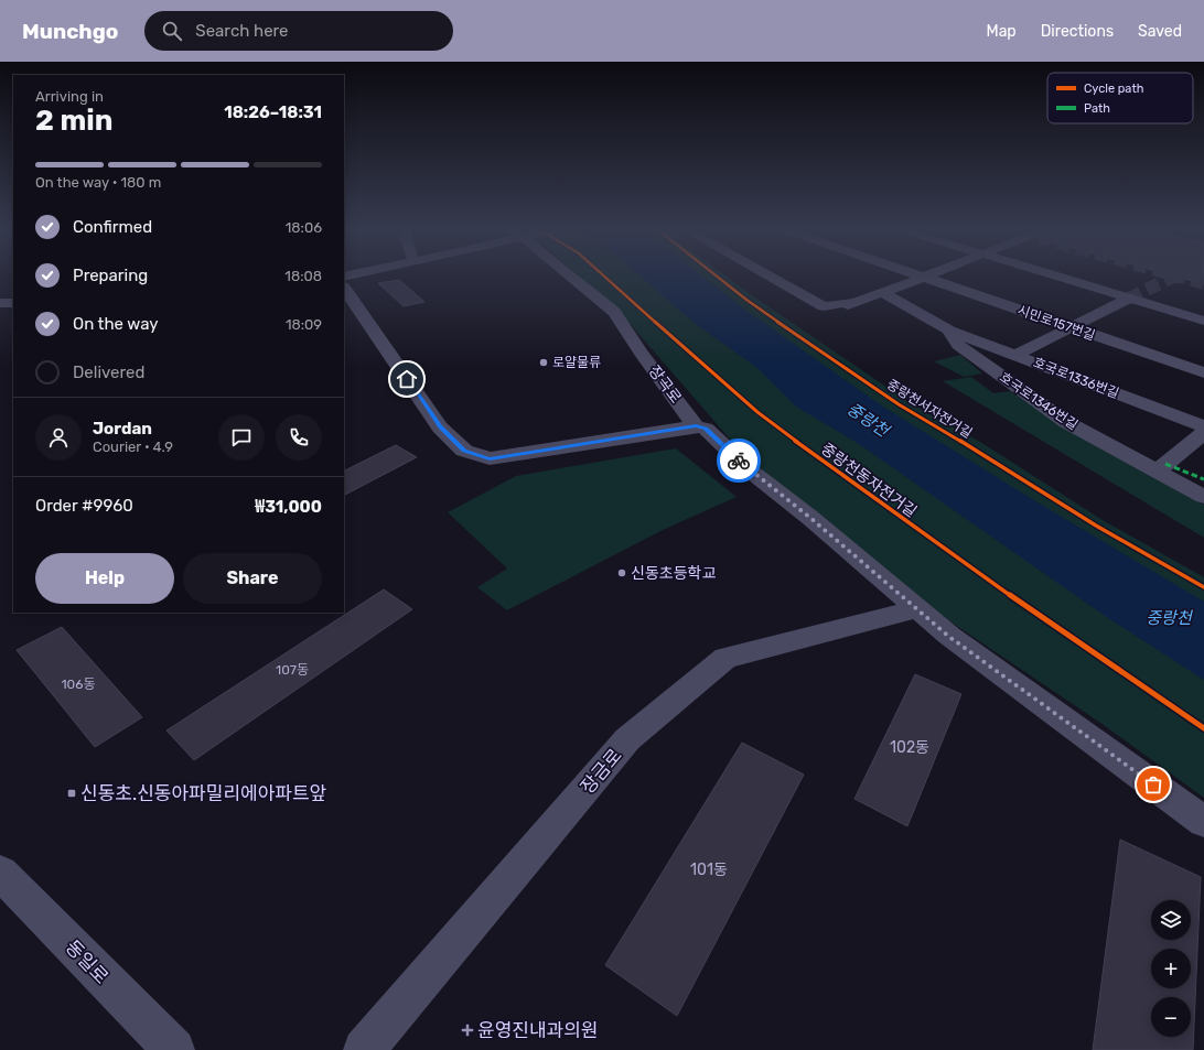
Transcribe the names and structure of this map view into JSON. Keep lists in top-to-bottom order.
{
  "streets": {
    "street": [
      "시민로157번길",
      "호국로1336번길",
      "장곡로",
      "호국로1346번길",
      "장금로",
      "동일로"
    ],
    "cycle path": ["중랑천서자전거길", "중랑천동자전거길"]
  },
  "crossings": [
    ["호국로1336번길", "호국로1346번길"],
    ["장곡로", "장금로"]
  ],
  "water": ["중랑천"],
  "places": {
    "other": ["로얄물류", "신동초등학교"],
    "transit": ["신동초.신동아파밀리에아파트앞"],
    "health": ["윤영진내과의원"]
  },
  "house_numbers": [
    "107동",
    "106동",
    "102동",
    "101동"
  ],
  "legend": ["Cycle path", "Path"],
  "page": {
    "header": "Munchgo",
    "search": "Search here",
    "nav": ["Map", "Directions", "Saved"],
    "heading": ["2 min", "Arriving in", "18:26–18:31"],
    "panel": [
      "Jordan",
      "Courier · 4.9",
      "Order #9960",
      "₩31,000"
    ],
    "bar": "On the way · 180 m",
    "list": [
      ["Confirmed", "18:06"],
      ["Preparing", "18:08"],
      ["On the way", "18:09"],
      "Delivered"
    ],
    "buttons": ["Help", "Share"],
    "map_buttons": ["+", "−"]
  }
}
